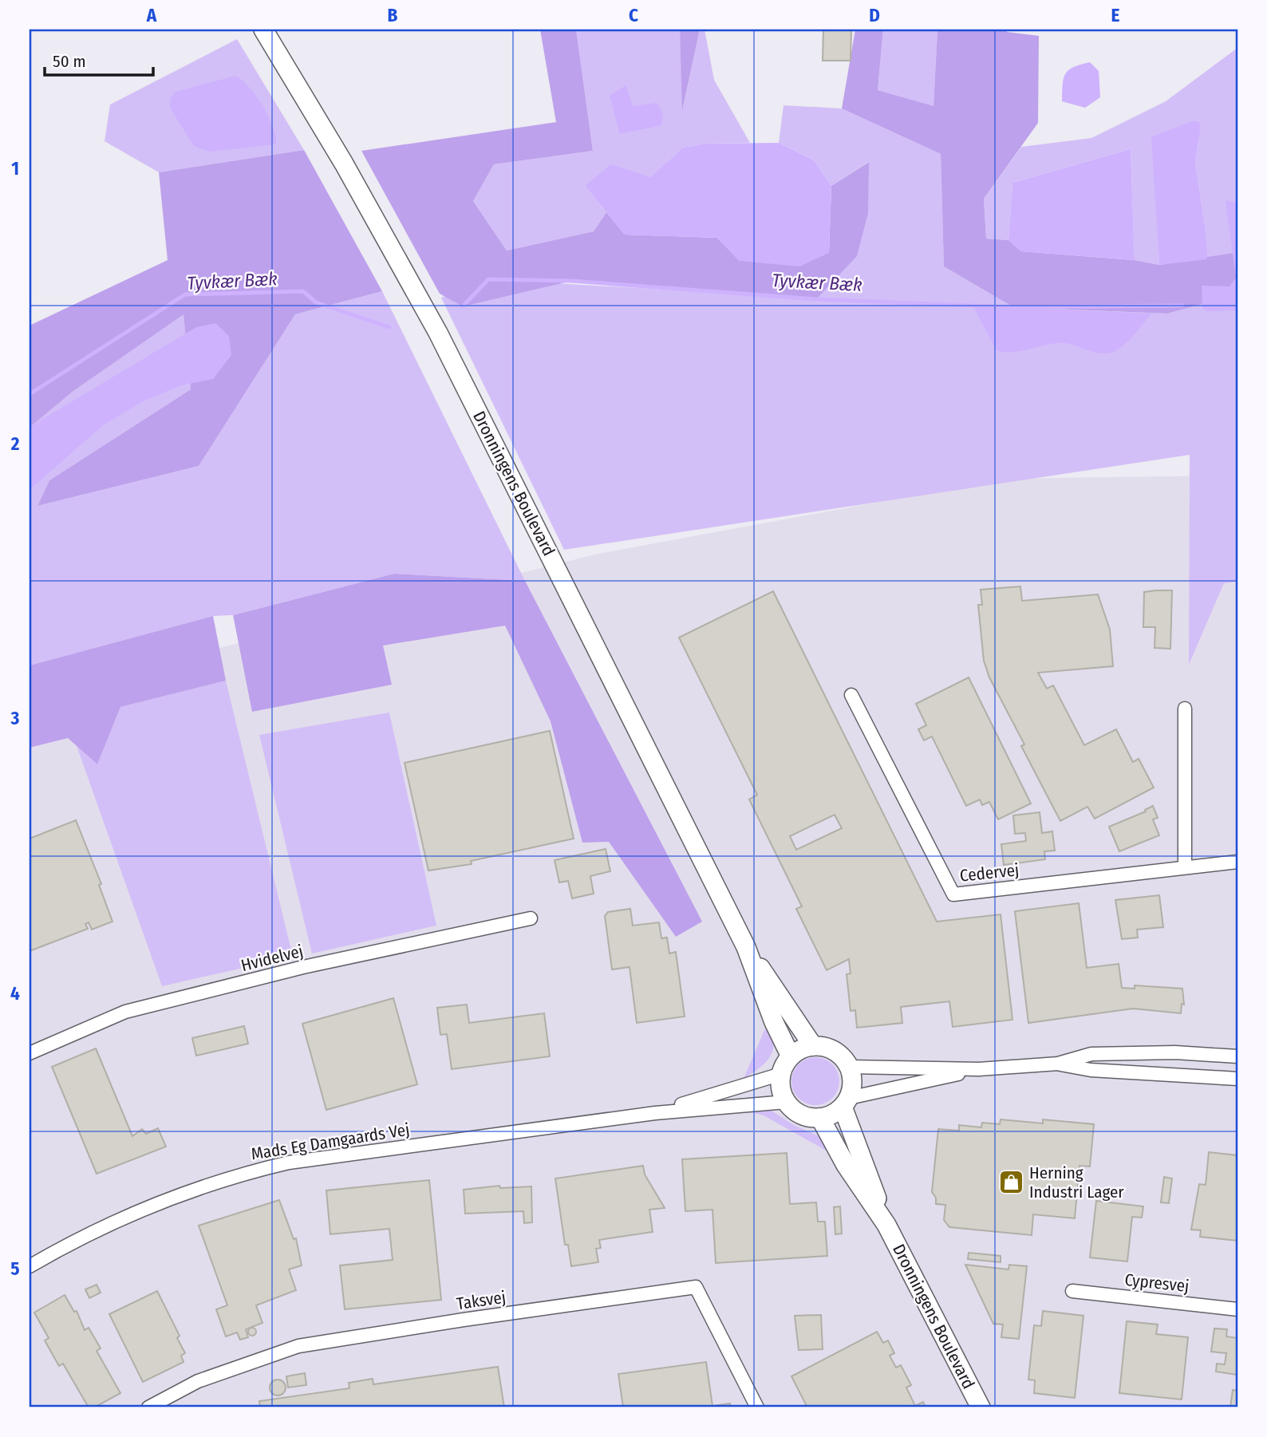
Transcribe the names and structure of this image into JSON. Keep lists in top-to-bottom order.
{
  "streets": {
    "main road": ["Dronningens Boulevard"],
    "street": [
      "Cedervej",
      "Hvidelvej",
      "Mads Eg Damgaards Vej",
      "Cypresvej",
      "Taksvej"
    ]
  },
  "crossings": [
    ["Dronningens Boulevard", "Mads Eg Damgaards Vej"]
  ],
  "water": ["Tyvkær Bæk"],
  "places": {
    "shop": ["Herning Industri Lager"]
  },
  "scale_bar": "50 m",
  "grid": {
    "columns": [
      "A",
      "B",
      "C",
      "D",
      "E"
    ],
    "rows": [
      "1",
      "2",
      "3",
      "4",
      "5"
    ]
  }
}
